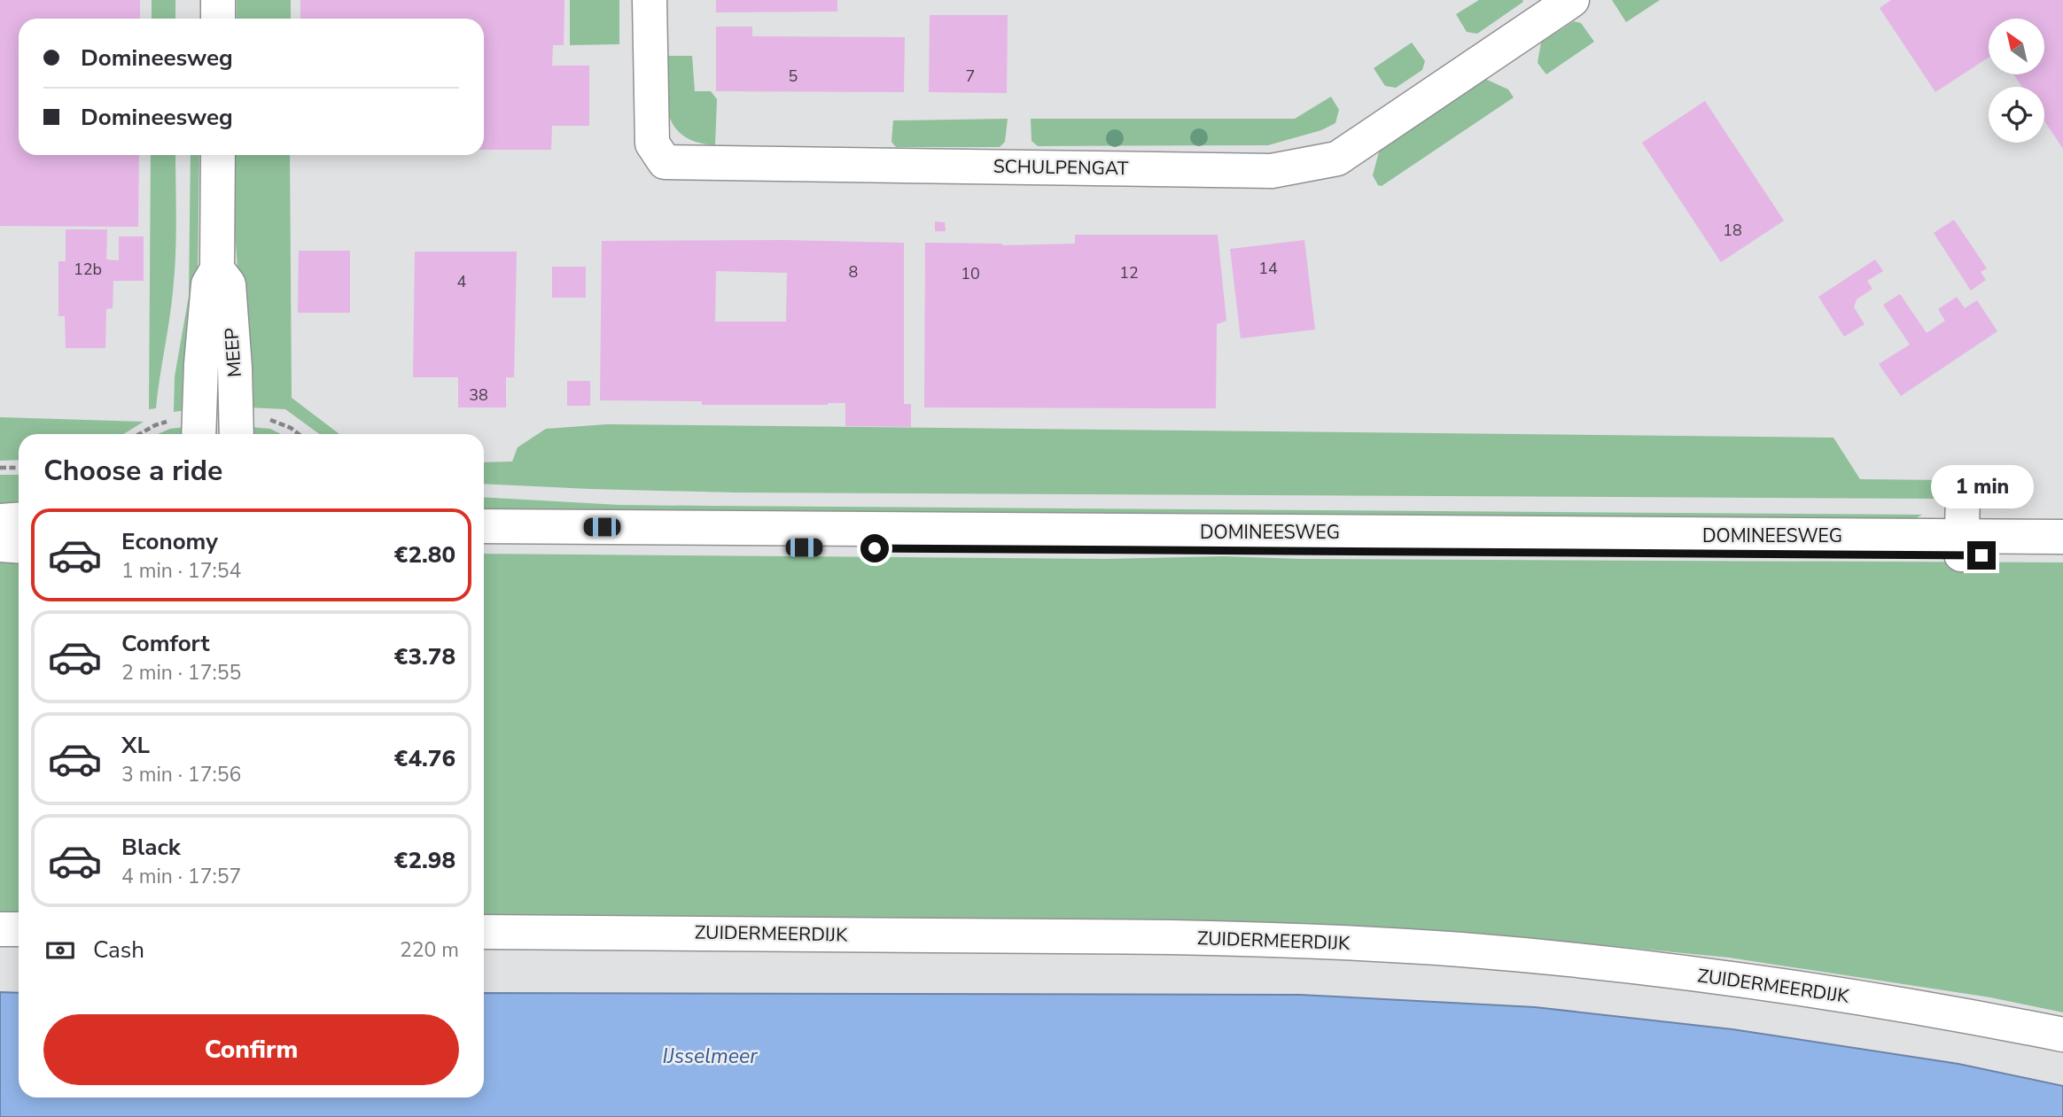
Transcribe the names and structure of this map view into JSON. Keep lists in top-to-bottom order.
{
  "streets": {
    "main road": [
      "SCHULPENGAT",
      "MEEP",
      "DOMINEESWEG",
      "ZUIDERMEERDIJK"
    ]
  },
  "water": ["IJsselmeer"],
  "house_numbers": [
    "5",
    "7",
    "18",
    "14",
    "12b",
    "8",
    "12",
    "10",
    "4",
    "38"
  ],
  "north": "top left",
  "page": {
    "banner": ["Domineesweg", "Domineesweg"],
    "heading": "Choose a ride",
    "bubble": "1 min",
    "list": [
      {
        "name": "Economy",
        "note": "1 min · 17:54",
        "value": "€2.80"
      },
      {
        "name": "Comfort",
        "note": "2 min · 17:55",
        "value": "€3.78"
      },
      {
        "name": "XL",
        "note": "3 min · 17:56",
        "value": "€4.76"
      },
      {
        "name": "Black",
        "note": "4 min · 17:57",
        "value": "€2.98"
      }
    ],
    "pay": ["Cash", "220 m"],
    "buttons": "Confirm"
  }
}
